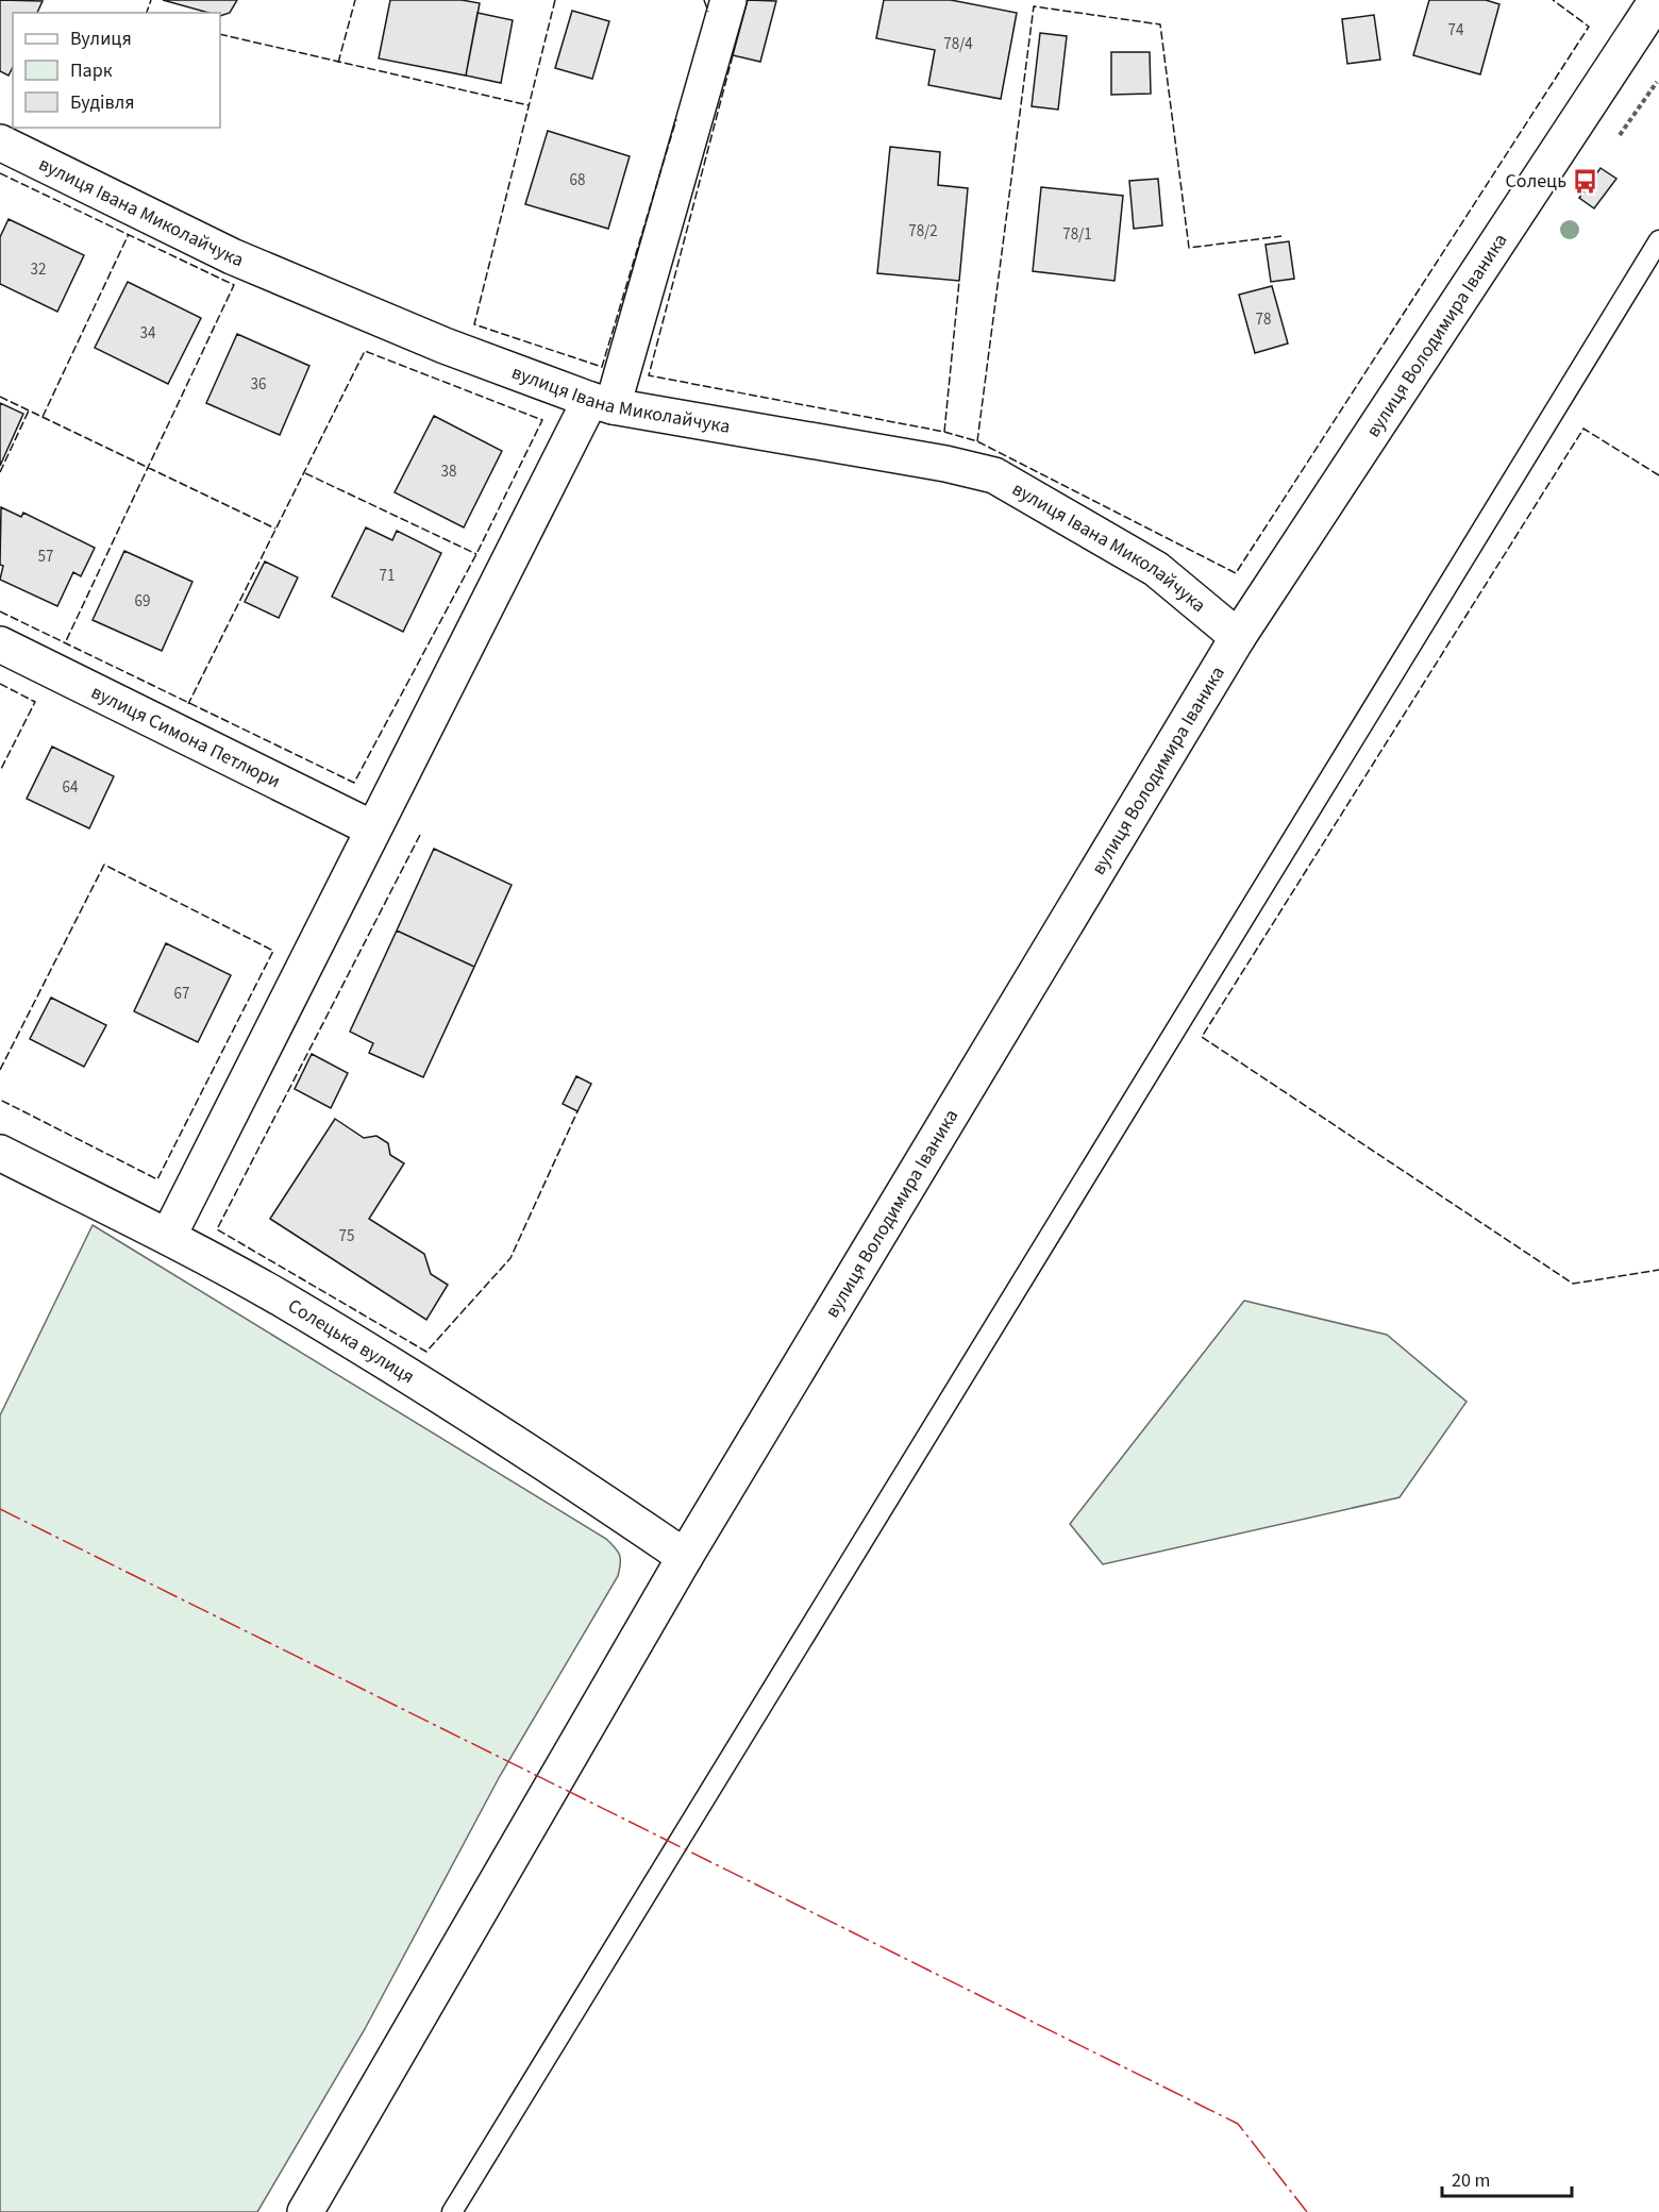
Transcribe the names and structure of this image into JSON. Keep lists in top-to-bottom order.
{
  "streets": {
    "street": [
      "вулиця Івана Миколайчука",
      "вулиця Володимира Іваника",
      "вулиця Симона Петлюри",
      "Солецька вулиця"
    ]
  },
  "crossings": [
    ["вулиця Івана Миколайчука", "вулиця Володимира Іваника"],
    ["вулиця Володимира Іваника", "Солецька вулиця"]
  ],
  "places": {
    "bus stop": ["Солець"]
  },
  "house_numbers": [
    "74",
    "78/4",
    "68",
    "78/2",
    "78/1",
    "32",
    "78",
    "34",
    "36",
    "38",
    "57",
    "71",
    "69",
    "64",
    "67",
    "75"
  ],
  "legend": ["Вулиця", "Парк", "Будівля"],
  "scale_bar": "20 m"
}
